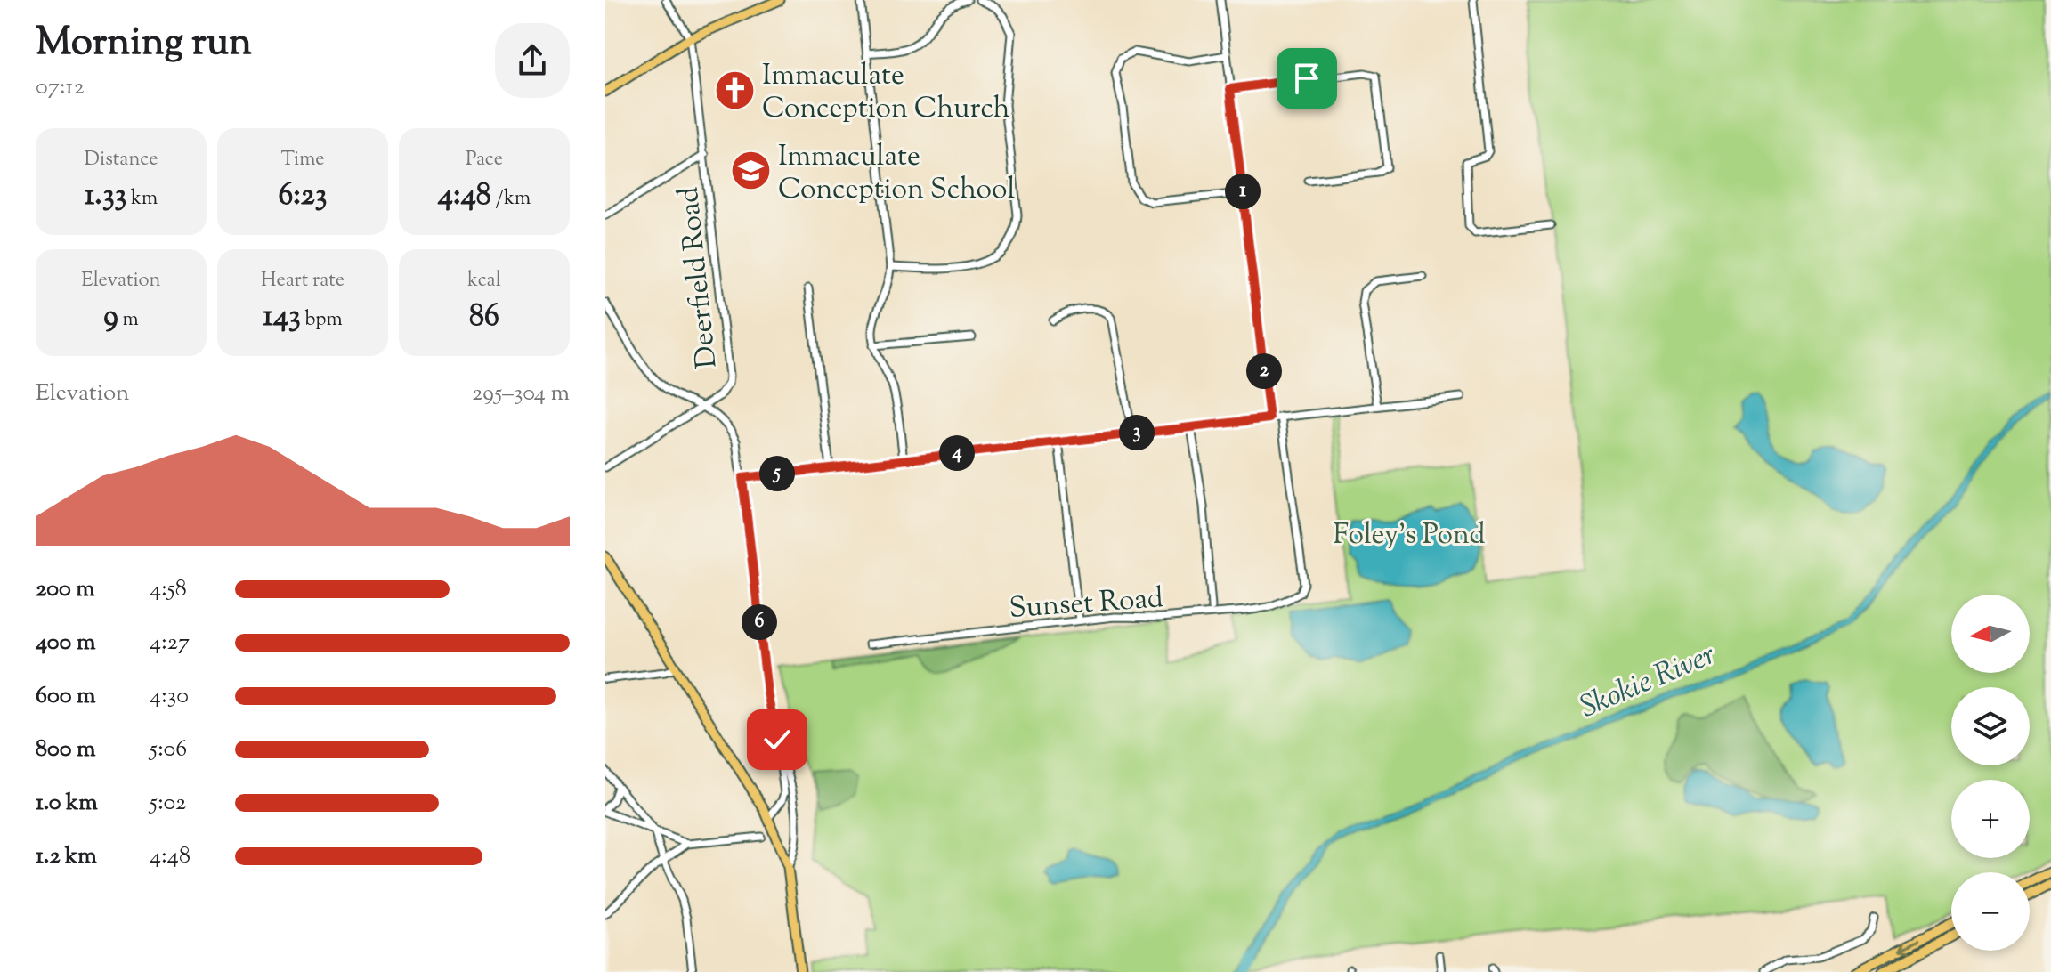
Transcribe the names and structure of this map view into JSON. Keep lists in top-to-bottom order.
{
  "streets": {
    "street": ["Deerfield Road", "Sunset Road"]
  },
  "water": ["Skokie River"],
  "parks": ["Foley’s Pond"],
  "places": {
    "church": ["Immaculate Conception Church"],
    "school or university": ["Immaculate Conception School"]
  },
  "north": "left",
  "page": {
    "heading": ["Morning run", "07:12"],
    "stats": [
      ["Distance", "1.33 km"],
      ["Time", "6:23"],
      ["Pace", "4:48 /km"],
      ["Elevation", "9 m"],
      ["Heart rate", "143 bpm"],
      ["kcal", "86"]
    ],
    "pins": [
      "1",
      "2",
      "3",
      "4",
      "5",
      "6"
    ],
    "chart": ["Elevation", "295–304 m"],
    "list": [
      {
        "name": "200 m",
        "note": "4:58"
      },
      {
        "name": "400 m",
        "note": "4:27"
      },
      {
        "name": "600 m",
        "note": "4:30"
      },
      {
        "name": "800 m",
        "note": "5:06"
      },
      {
        "name": "1.0 km",
        "note": "5:02"
      },
      {
        "name": "1.2 km",
        "note": "4:48"
      }
    ],
    "map_buttons": ["+", "−"]
  }
}
